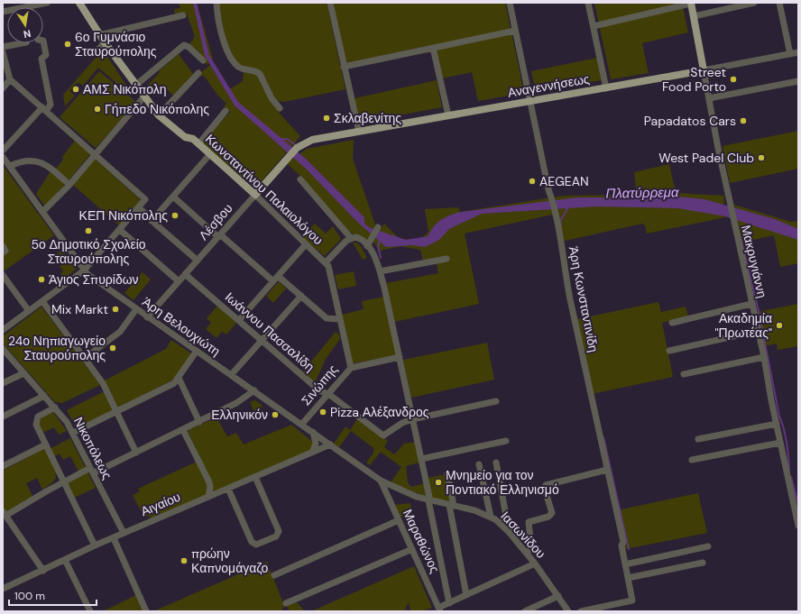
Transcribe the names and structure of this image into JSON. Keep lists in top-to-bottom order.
{
  "streets": {
    "main road": [
      "Αναγεννήσεως",
      "Κωνσταντίνου Παλαιολόγου",
      "Λέσβου",
      "Μακρυγιάννη"
    ],
    "street": [
      "Άρη Κωνσταντινίδη",
      "Άρη Βελουχιώτη",
      "Ιωάννου Πασσαλίδη",
      "Σινώπης",
      "Νικοπόλεως",
      "Αιγαίου",
      "Ιασωνίδου",
      "Μαραθώνος"
    ]
  },
  "crossings": [
    ["Αναγεννήσεως", "Λέσβου"],
    ["Αναγεννήσεως", "Μακρυγιάννη"],
    ["Αναγεννήσεως", "Άρη Κωνσταντινίδη"],
    ["Κωνσταντίνου Παλαιολόγου", "Λέσβου"],
    ["Κωνσταντίνου Παλαιολόγου", "Σινώπης"],
    ["Λέσβου", "Άρη Βελουχιώτη"],
    ["Λέσβου", "Ιωάννου Πασσαλίδη"],
    ["Άρη Βελουχιώτη", "Σινώπης"],
    ["Άρη Βελουχιώτη", "Αιγαίου"],
    ["Άρη Βελουχιώτη", "Ιασωνίδου"],
    ["Άρη Βελουχιώτη", "Μαραθώνος"],
    ["Ιωάννου Πασσαλίδη", "Σινώπης"],
    ["Νικοπόλεως", "Αιγαίου"],
    ["Ιασωνίδου", "Μαραθώνος"]
  ],
  "water": ["Πλατύρρεμα"],
  "places": [
    "6ο Γυμνάσιο Σταυρούπολης",
    "Street Food Porto",
    "ΑΜΣ Νικόπολη",
    "Γήπεδο Νικόπολης",
    "Σκλαβενίτης",
    "Papadatos Cars",
    "West Padel Club",
    "AEGEAN",
    "ΚΕΠ Νικόπολης",
    "5ο Δημοτικό Σχολείο Σταυρούπολης",
    "Άγιος Σπυρίδων",
    "Mix Markt",
    "Ακαδημία \"Πρωτέας\"",
    "24ο Νηπιαγωγείο Σταυρούπολης",
    "Pizza Αλέξανδρος",
    "Ελληνικόν",
    "Μνημείο για τον Ποντιακό Ελληνισμό",
    "πρώην Καπνομάγαζο"
  ],
  "scale_bar": "100 m",
  "north": "bottom"
}
